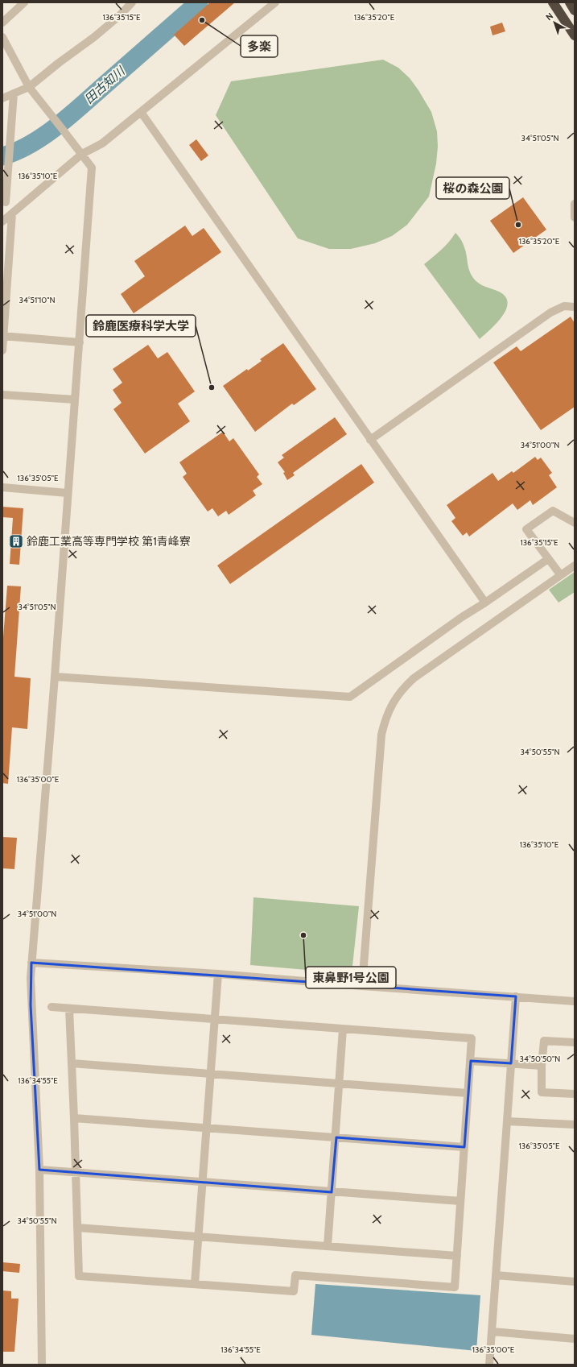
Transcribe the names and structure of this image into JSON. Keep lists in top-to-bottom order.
{
  "water": ["田古知川"],
  "places": {
    "other": [
      "多楽",
      "桜の森公園",
      "鈴鹿医療科学大学",
      "東鼻野1号公園"
    ],
    "building": ["鈴鹿工業高等専門学校 第1青峰寮"]
  },
  "north": "top left",
  "coordinates": [
    "136°35'20\"E",
    "136°35'15\"E",
    "34°51'05\"N",
    "136°35'10\"E",
    "34°51'10\"N",
    "34°51'00\"N",
    "136°35'05\"E",
    "34°50'55\"N",
    "136°35'00\"E",
    "34°50'50\"N",
    "136°34'55\"E"
  ]
}
